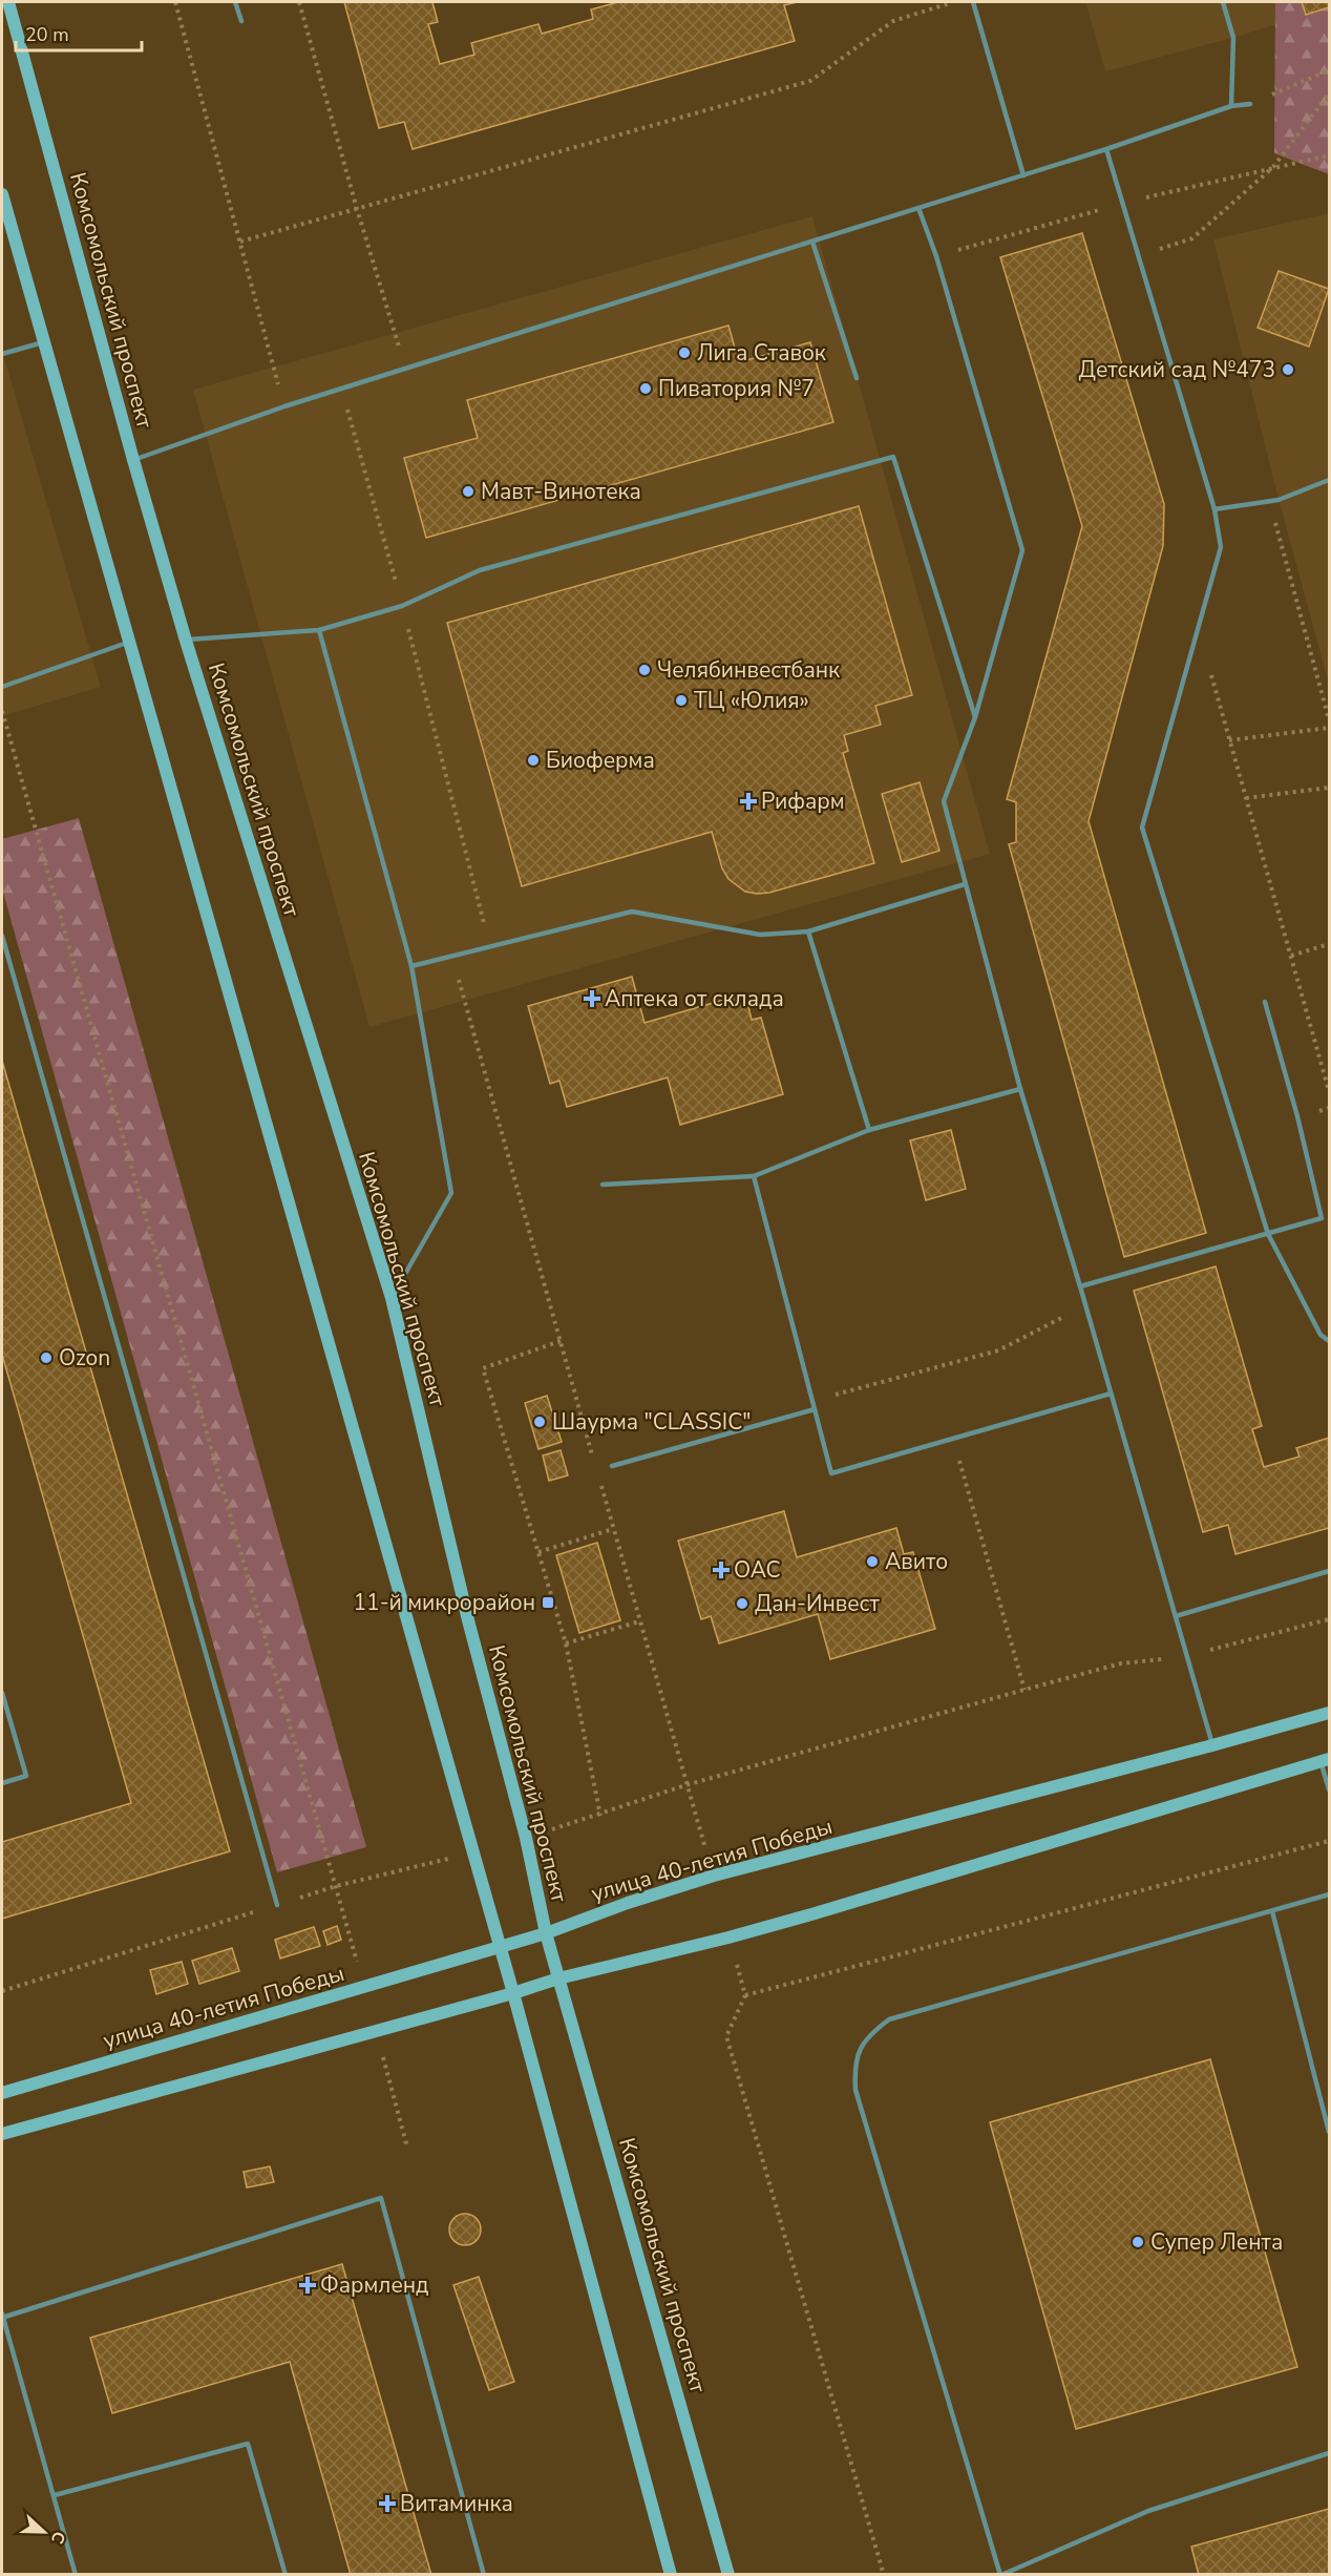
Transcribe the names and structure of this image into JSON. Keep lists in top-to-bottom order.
{
  "streets": {
    "main road": ["Комсомольский проспект", "улица 40-летия Победы"]
  },
  "crossings": [
    ["Комсомольский проспект", "улица 40-летия Победы"]
  ],
  "places": {
    "other": [
      "Лига Ставок",
      "Детский сад №473",
      "Пиватория №7",
      "Мавт-Винотека",
      "Челябинвестбанк",
      "ТЦ «Юлия»",
      "Биоферма",
      "Ozon",
      "Шаурма \"CLASSIC\"",
      "Авито",
      "Дан-Инвест",
      "Супер Лента"
    ],
    "health": [
      "Рифарм",
      "Аптека от склада",
      "ОАС",
      "Фармленд",
      "Витаминка"
    ],
    "transit": ["11-й микрорайон"]
  },
  "scale_bar": "20 m",
  "north": "right"
}
